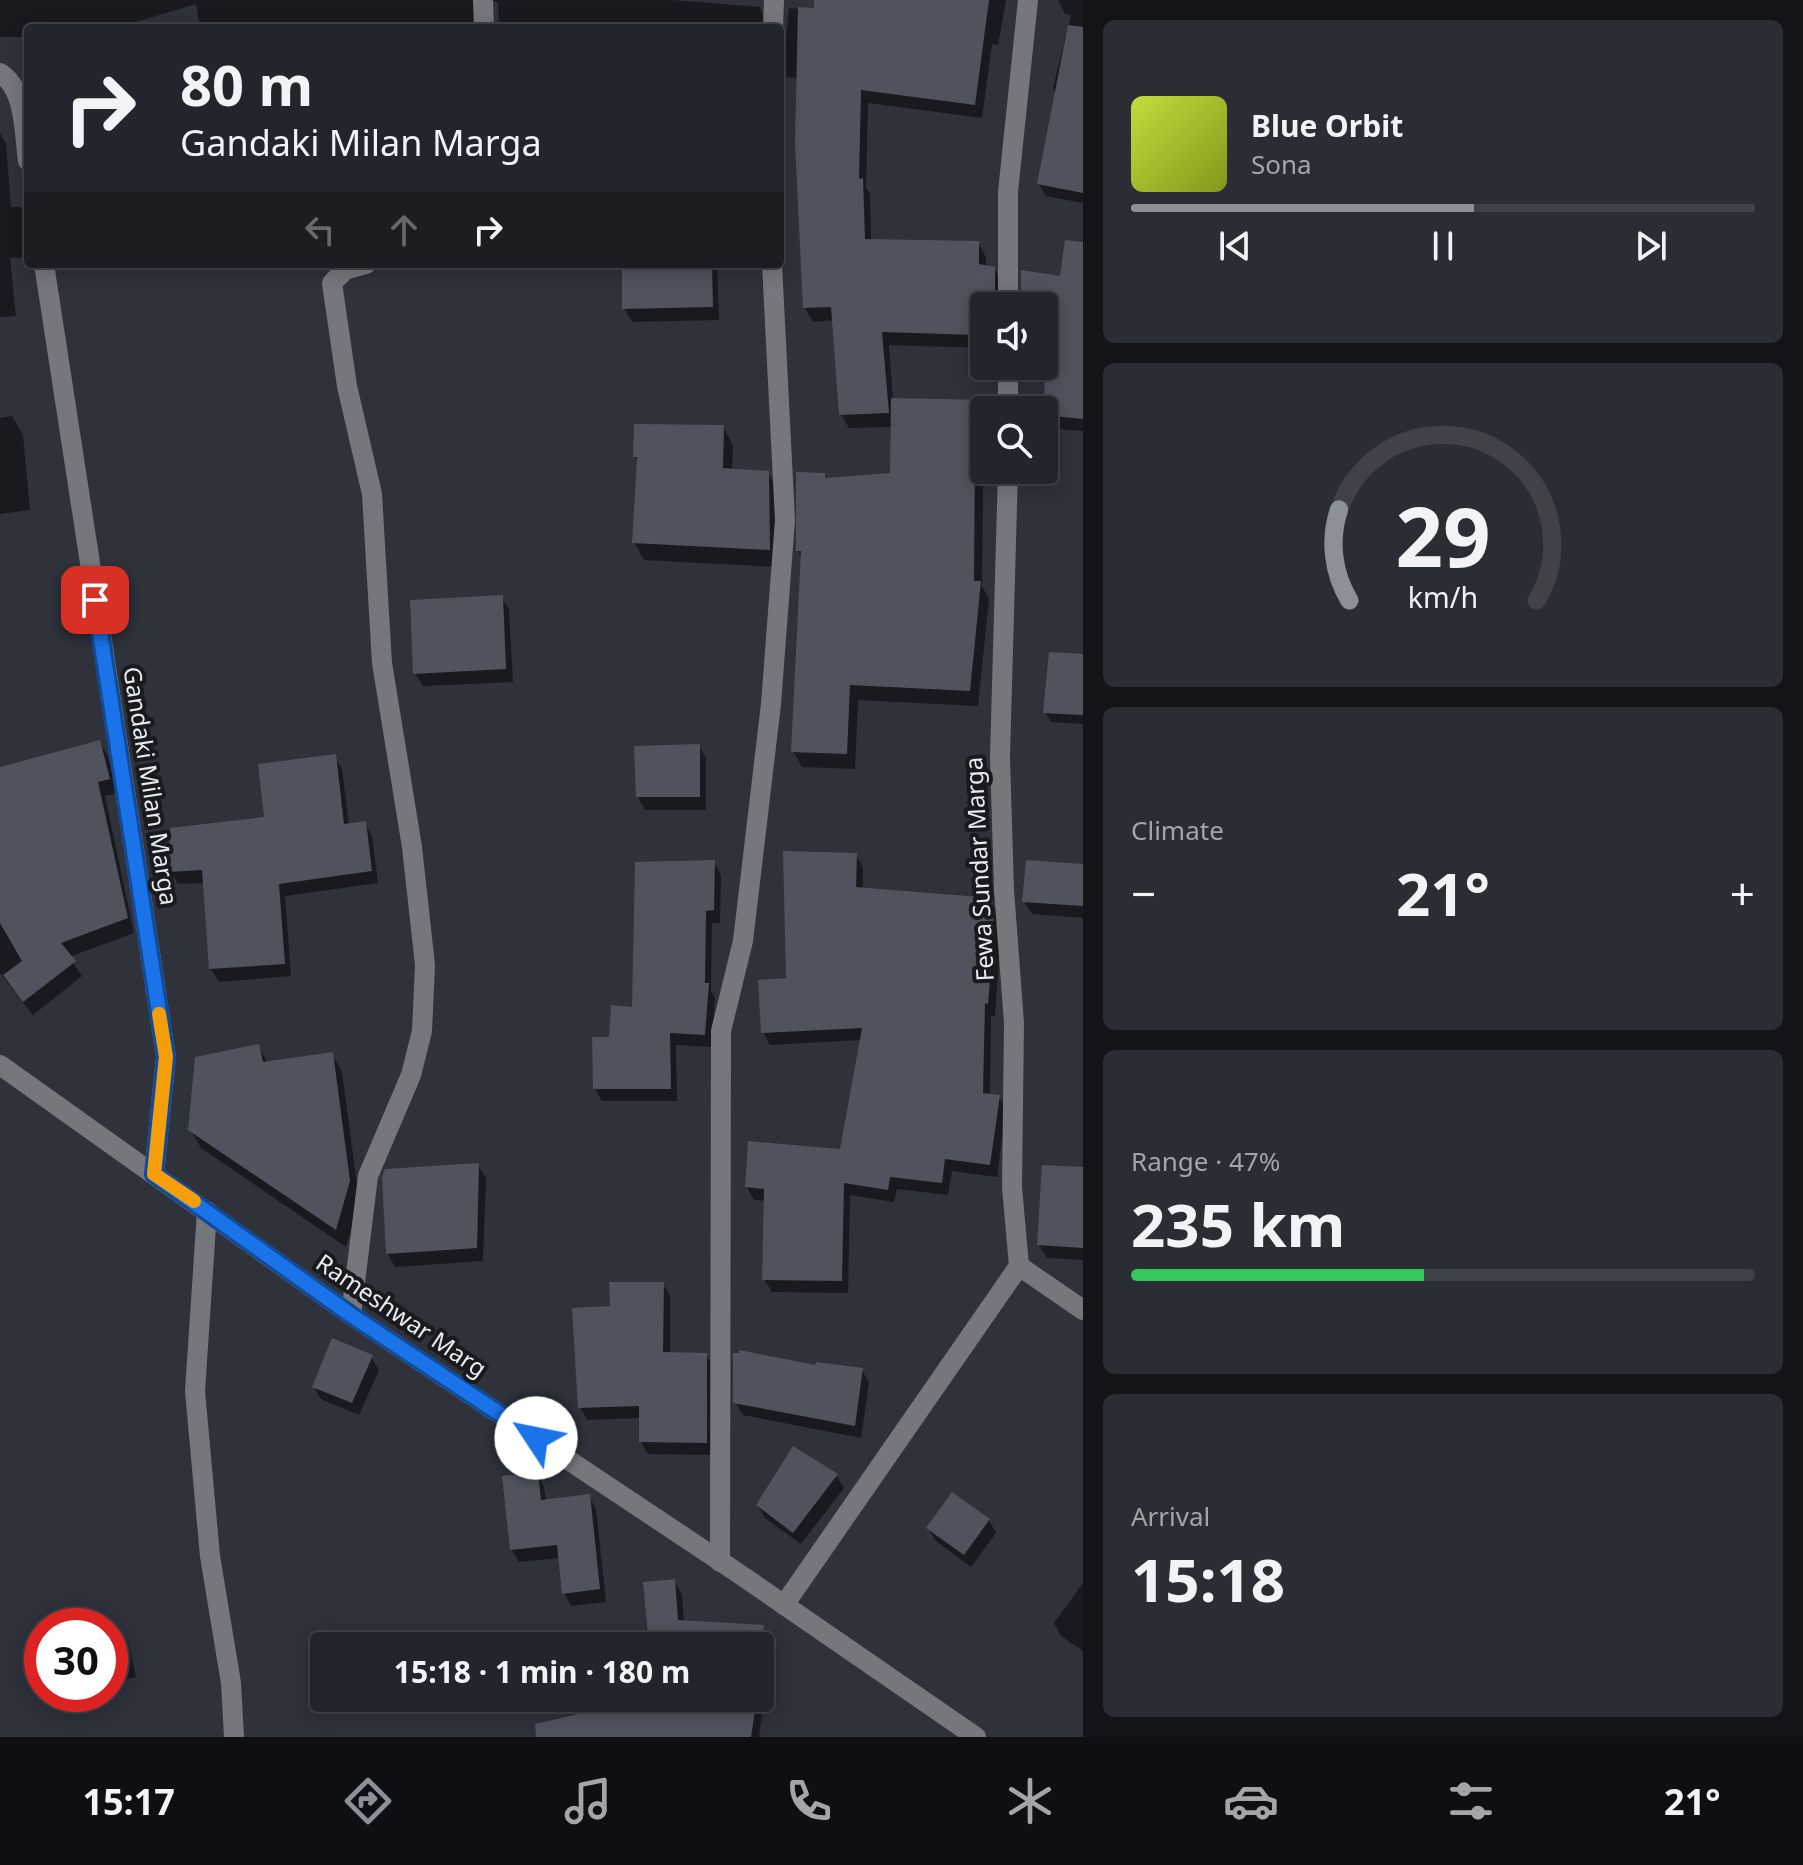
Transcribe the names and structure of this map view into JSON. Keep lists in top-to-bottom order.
{
  "streets": {
    "street": ["Gandaki Milan Marga", "Fewa Sundar Marga", "Rameshwar Marg"]
  },
  "crossings": [
    ["Gandaki Milan Marga", "Rameshwar Marg"]
  ],
  "page": {
    "turn": ["80 m", "Gandaki Milan Marga"],
    "song": ["Blue Orbit", "Sona"],
    "tile": [
      "Climate",
      ["Range · 47%", "235 km"],
      ["Arrival", "15:18"]
    ],
    "heat": ["−", "21°", "+"],
    "limit": "30",
    "trip": "15:18 · 1 min · 180 m",
    "tabs": ["15:17", "21°"],
    "gauge": ["29", "km/h"]
  }
}
